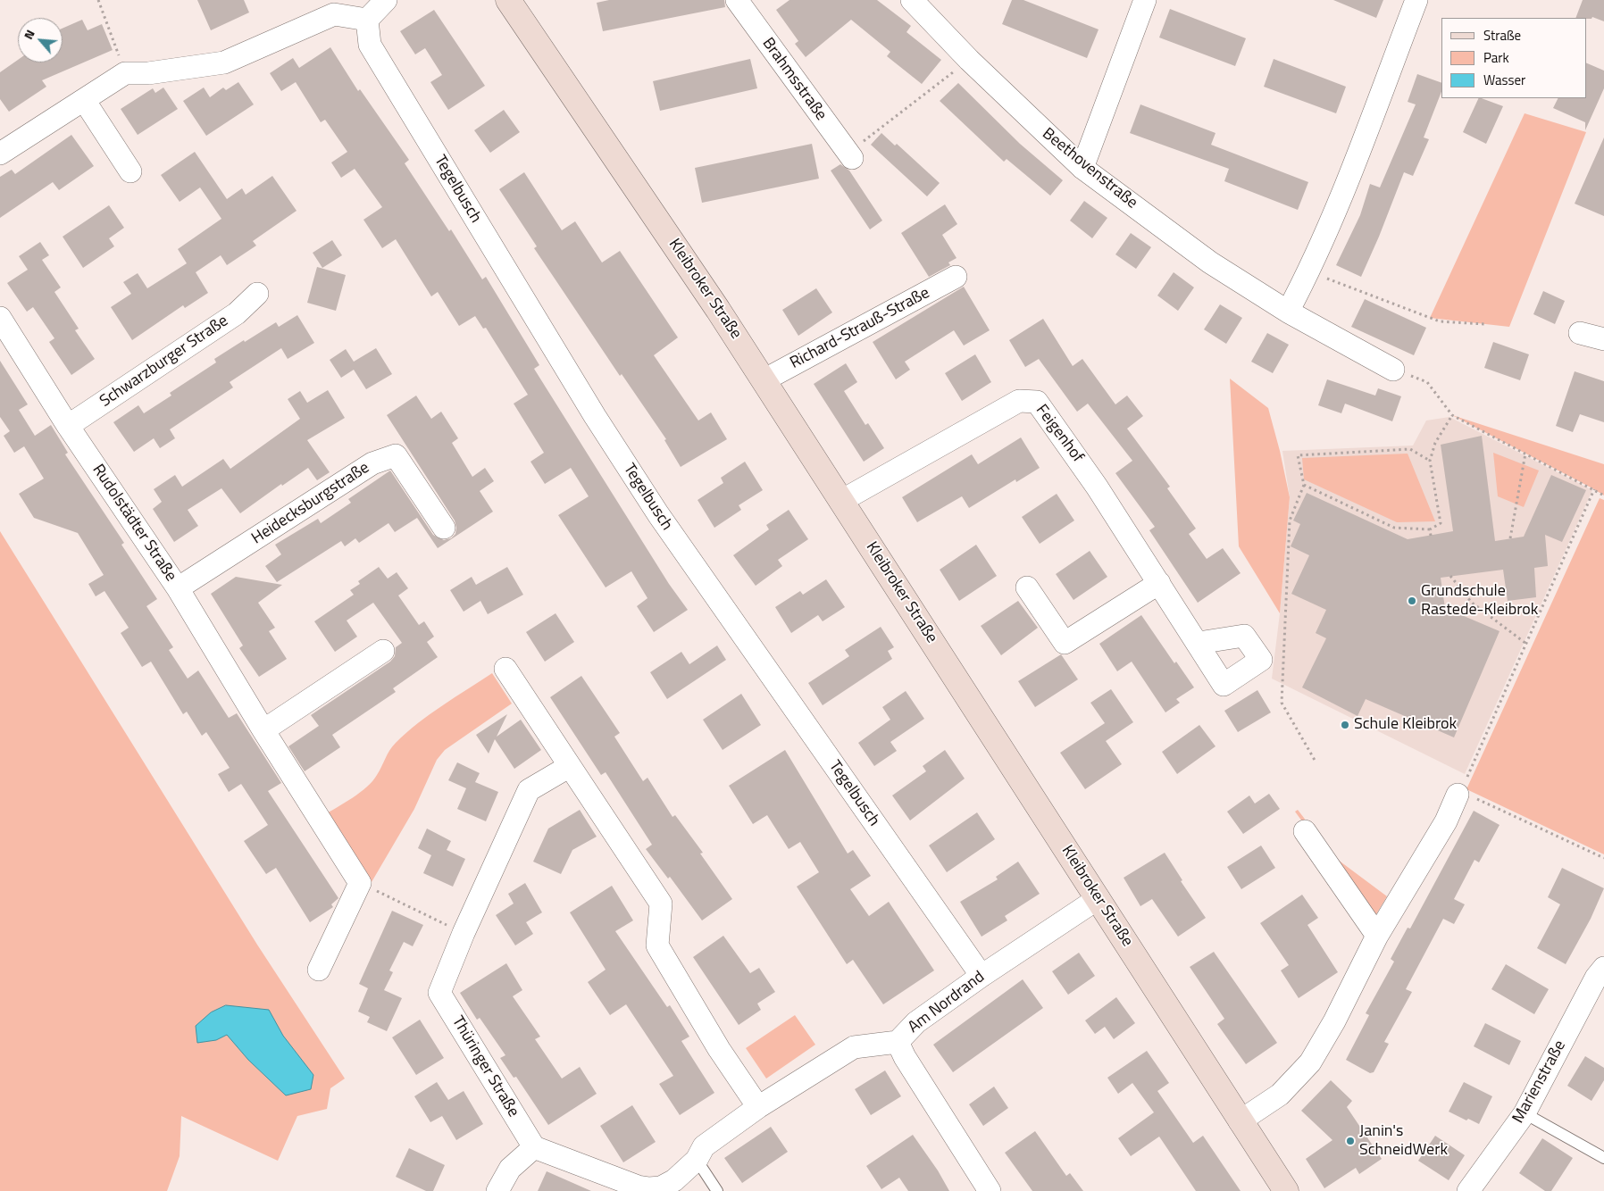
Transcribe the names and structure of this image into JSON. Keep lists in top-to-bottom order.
{
  "streets": {
    "street": [
      "Brahmsstraße",
      "Beethovenstraße",
      "Tegelbusch",
      "Kleibroker Straße",
      "Richard-Strauß-Straße",
      "Schwarzburger Straße",
      "Feigenhof",
      "Heidecksburgstraße",
      "Rudolstädter Straße",
      "Am Nordrand",
      "Thüringer Straße",
      "Marienstraße"
    ]
  },
  "crossings": [
    ["Tegelbusch", "Am Nordrand"],
    ["Kleibroker Straße", "Richard-Strauß-Straße"],
    ["Kleibroker Straße", "Feigenhof"],
    ["Kleibroker Straße", "Am Nordrand"],
    ["Schwarzburger Straße", "Rudolstädter Straße"],
    ["Heidecksburgstraße", "Rudolstädter Straße"]
  ],
  "places": ["Grundschule Rastede-Kleibrok", "Schule Kleibrok", "Janin's SchneidWerk"],
  "legend": ["Straße", "Park", "Wasser"],
  "north": "top left"
}
